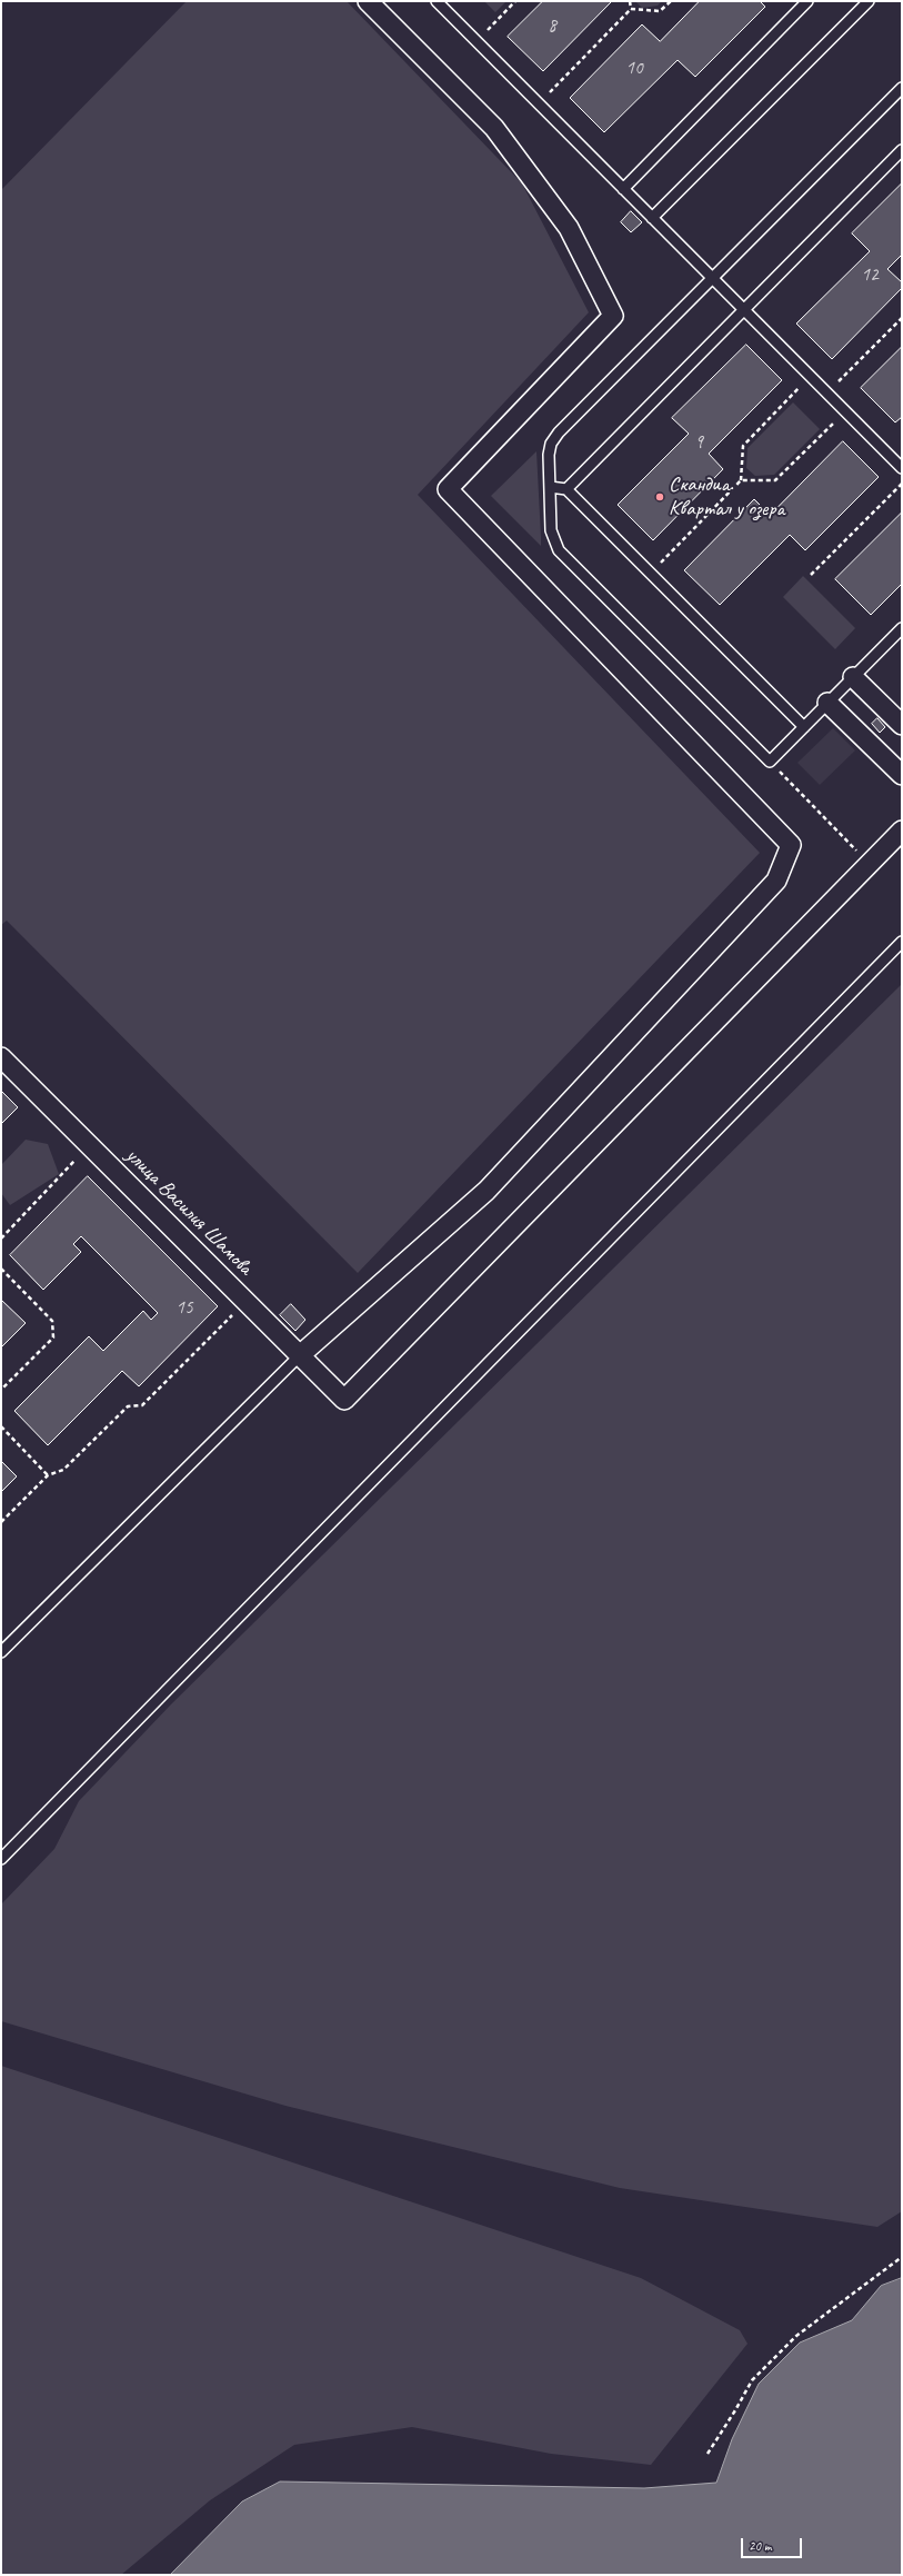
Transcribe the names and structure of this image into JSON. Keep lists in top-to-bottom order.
{
  "streets": {
    "street": ["улица Василия Шамова"]
  },
  "places": ["Скандиа. Квартал у озера"],
  "house_numbers": [
    "8",
    "10",
    "12",
    "9",
    "15"
  ],
  "scale_bar": "20 m"
}
